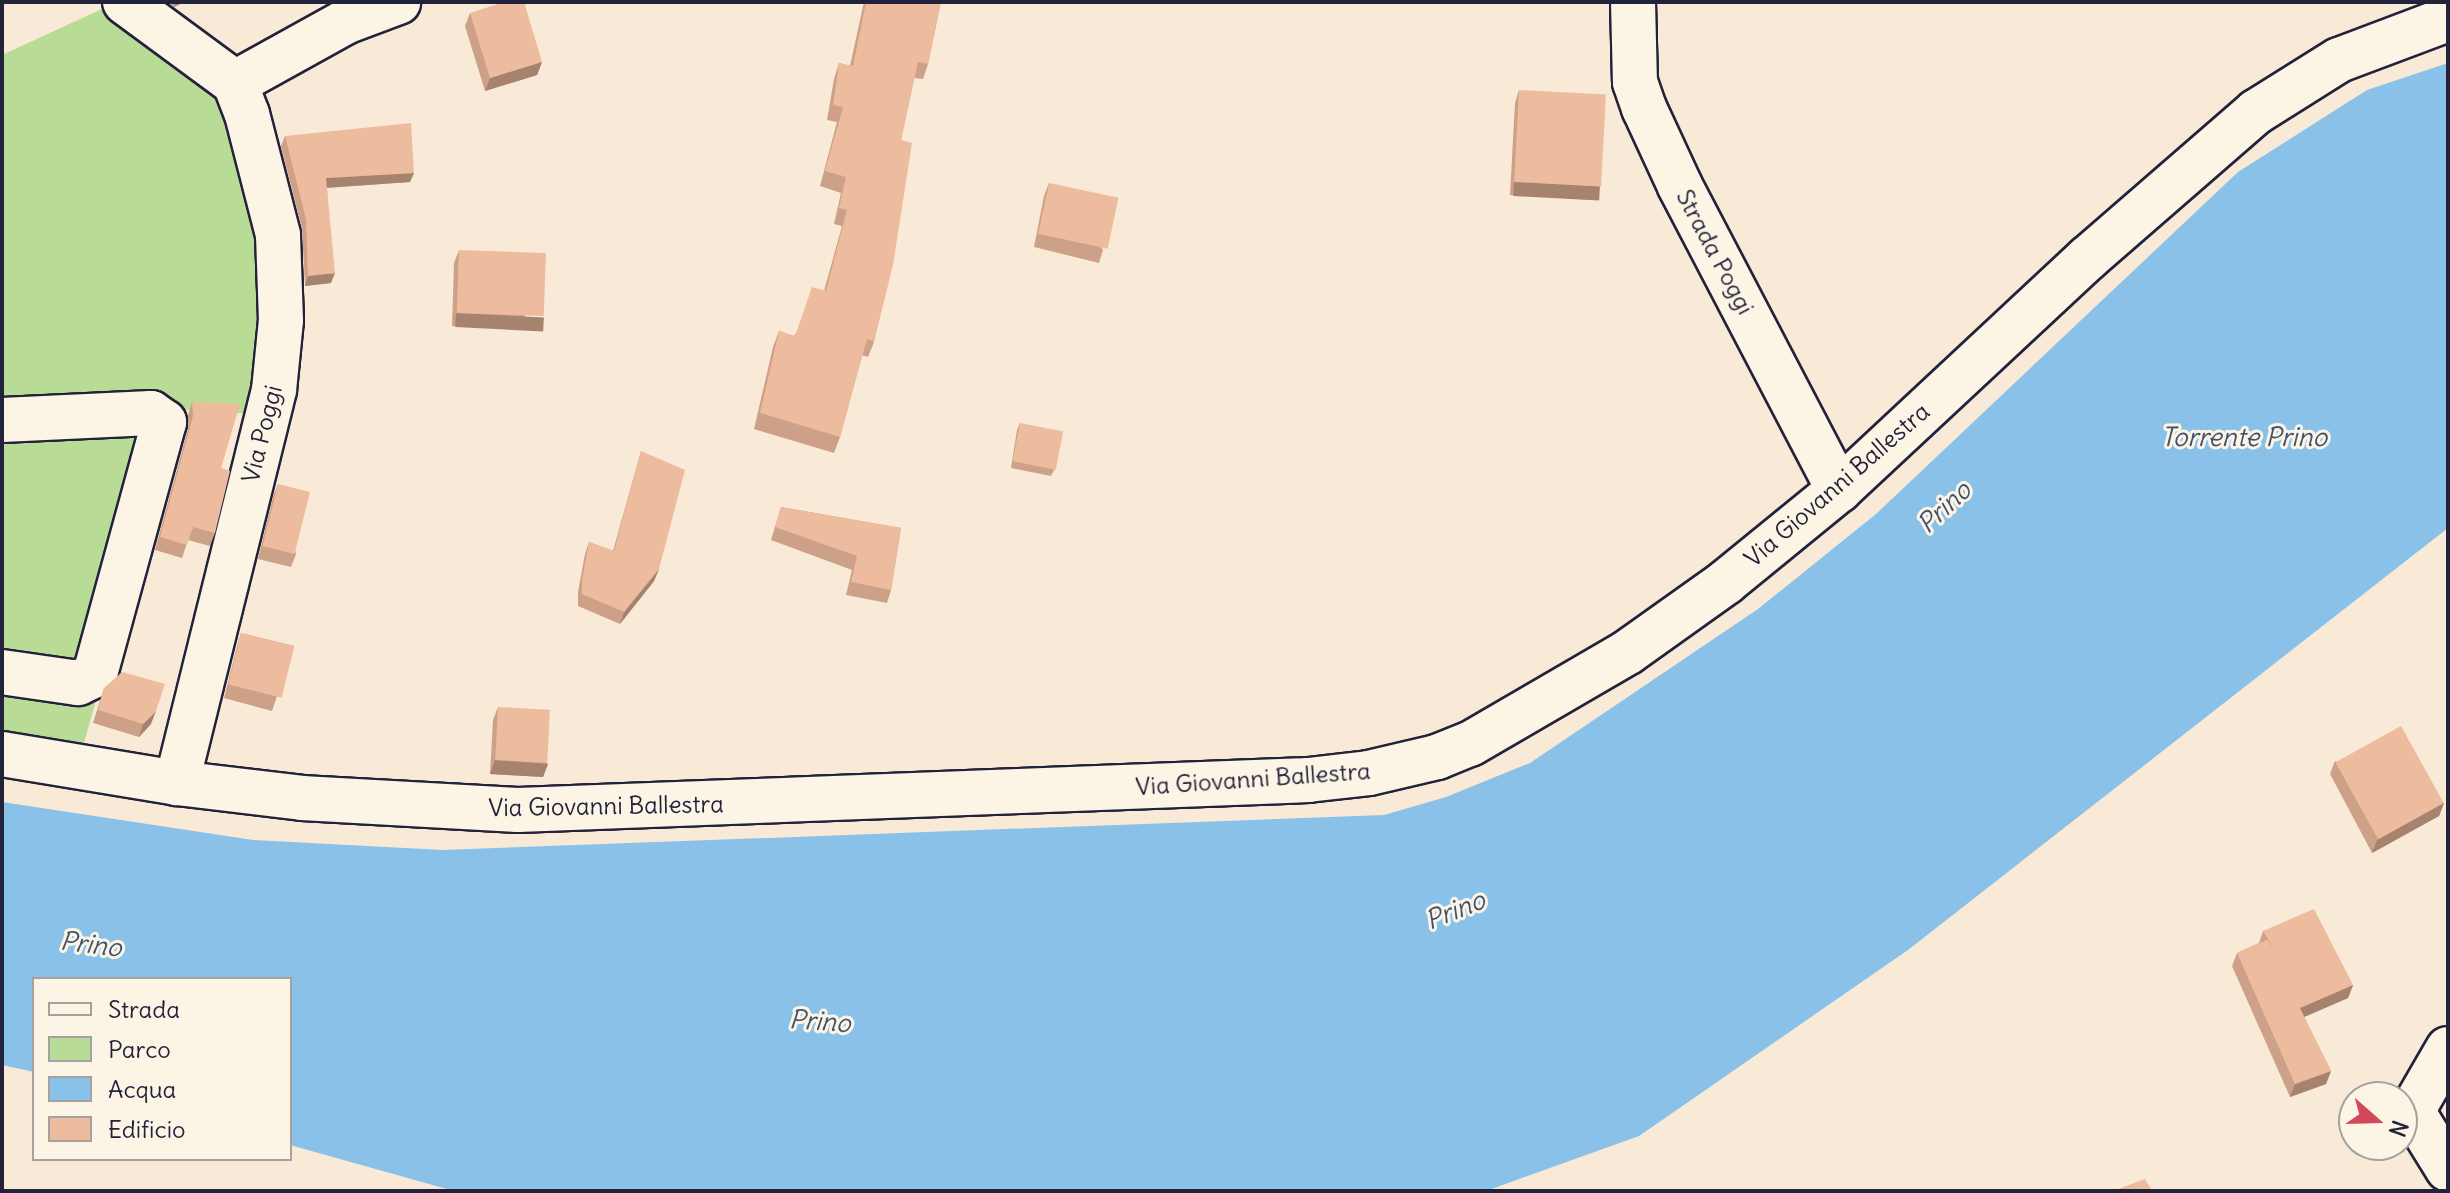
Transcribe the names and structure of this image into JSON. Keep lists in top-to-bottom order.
{
  "streets": {
    "street": ["Strada Poggi", "Via Poggi", "Via Giovanni Ballestra"]
  },
  "crossings": [
    ["Strada Poggi", "Via Giovanni Ballestra"],
    ["Via Poggi", "Via Giovanni Ballestra"]
  ],
  "water": ["Torrente Prino", "Prino"],
  "legend": [
    "Strada",
    "Parco",
    "Acqua",
    "Edificio"
  ],
  "north": "right"
}
